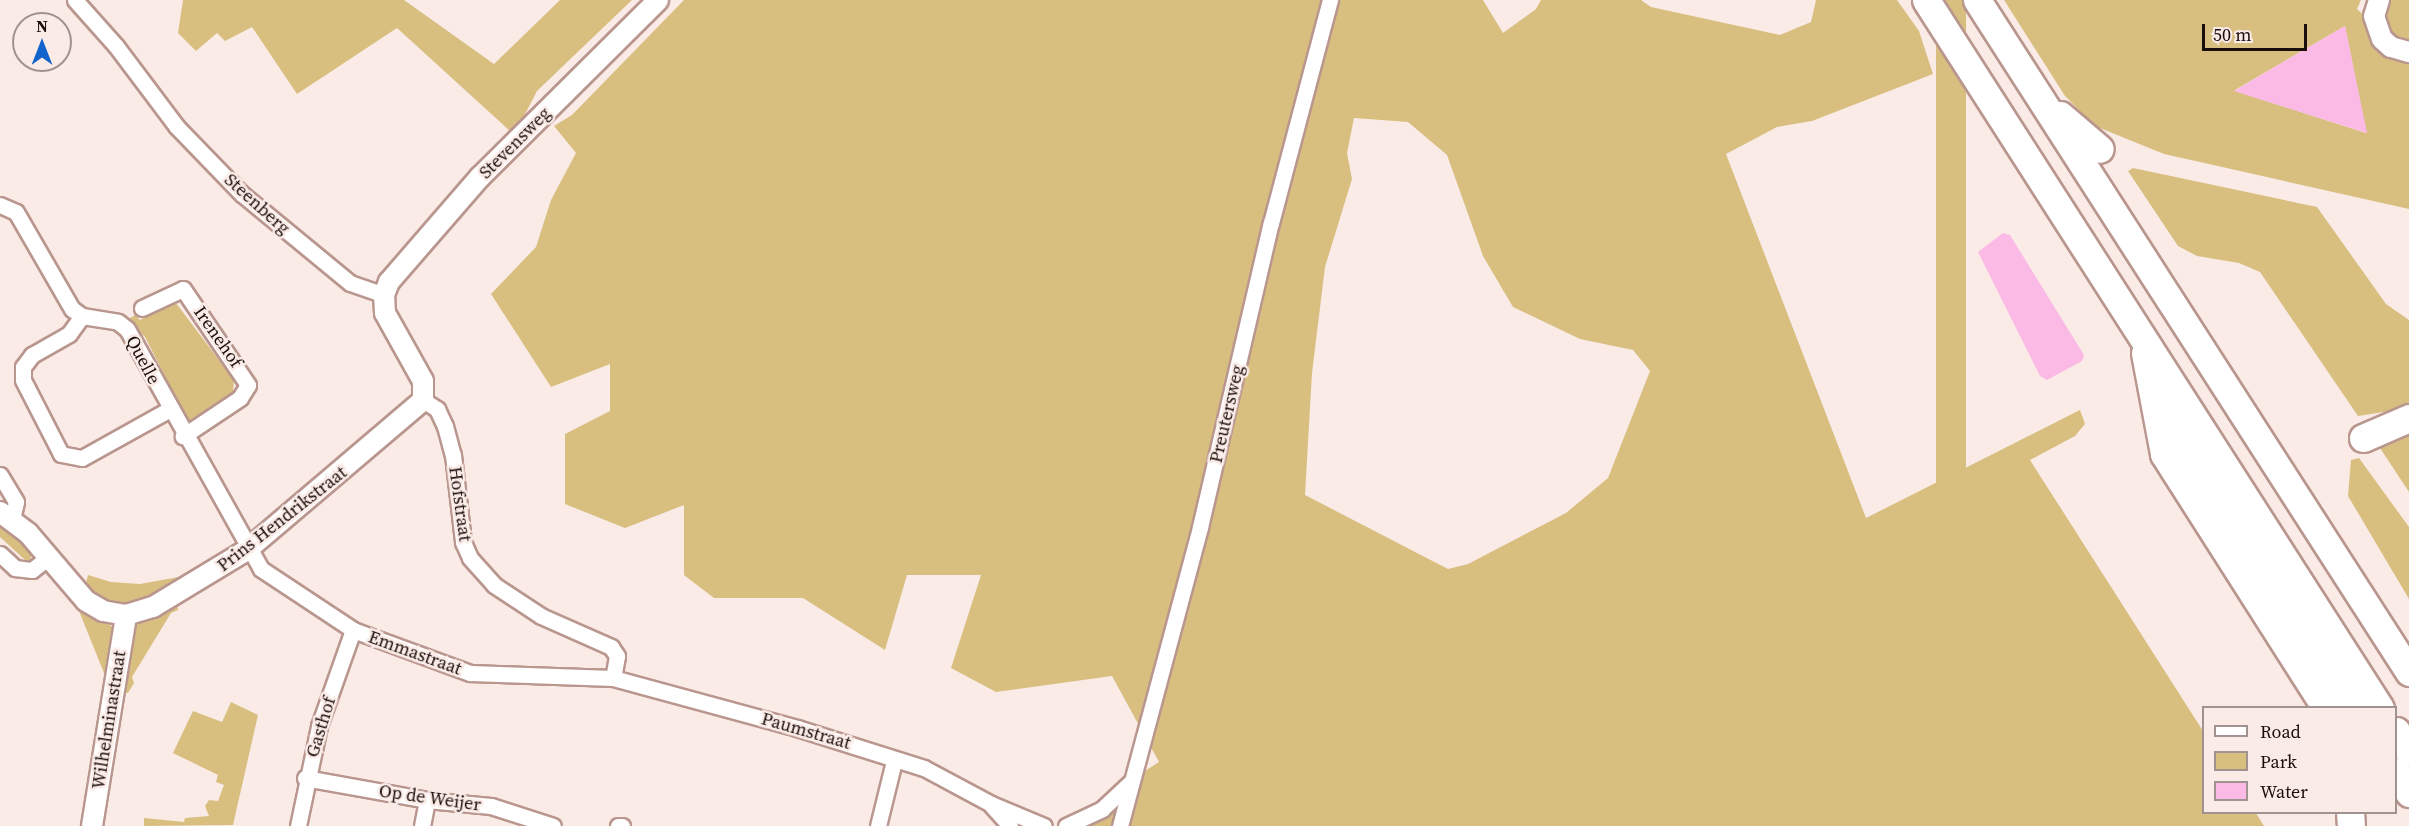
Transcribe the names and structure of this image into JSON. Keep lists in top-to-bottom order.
{
  "streets": {
    "street": [
      "Stevensweg",
      "Steenberg",
      "Irenehof",
      "Quelle",
      "Preutersweg",
      "Hofstraat",
      "Prins Hendrikstraat",
      "Emmastraat",
      "Wilhelminastraat",
      "Gasthof",
      "Paumstraat",
      "Op de Weijer"
    ]
  },
  "crossings": [
    ["Stevensweg", "Steenberg"],
    ["Irenehof", "Quelle"],
    ["Quelle", "Prins Hendrikstraat"],
    ["Quelle", "Emmastraat"],
    ["Hofstraat", "Prins Hendrikstraat"],
    ["Hofstraat", "Emmastraat"],
    ["Hofstraat", "Paumstraat"],
    ["Prins Hendrikstraat", "Emmastraat"],
    ["Prins Hendrikstraat", "Wilhelminastraat"],
    ["Emmastraat", "Gasthof"],
    ["Emmastraat", "Paumstraat"],
    ["Gasthof", "Op de Weijer"]
  ],
  "legend": ["Road", "Park", "Water"],
  "scale_bar": "50 m",
  "north": "top"
}
